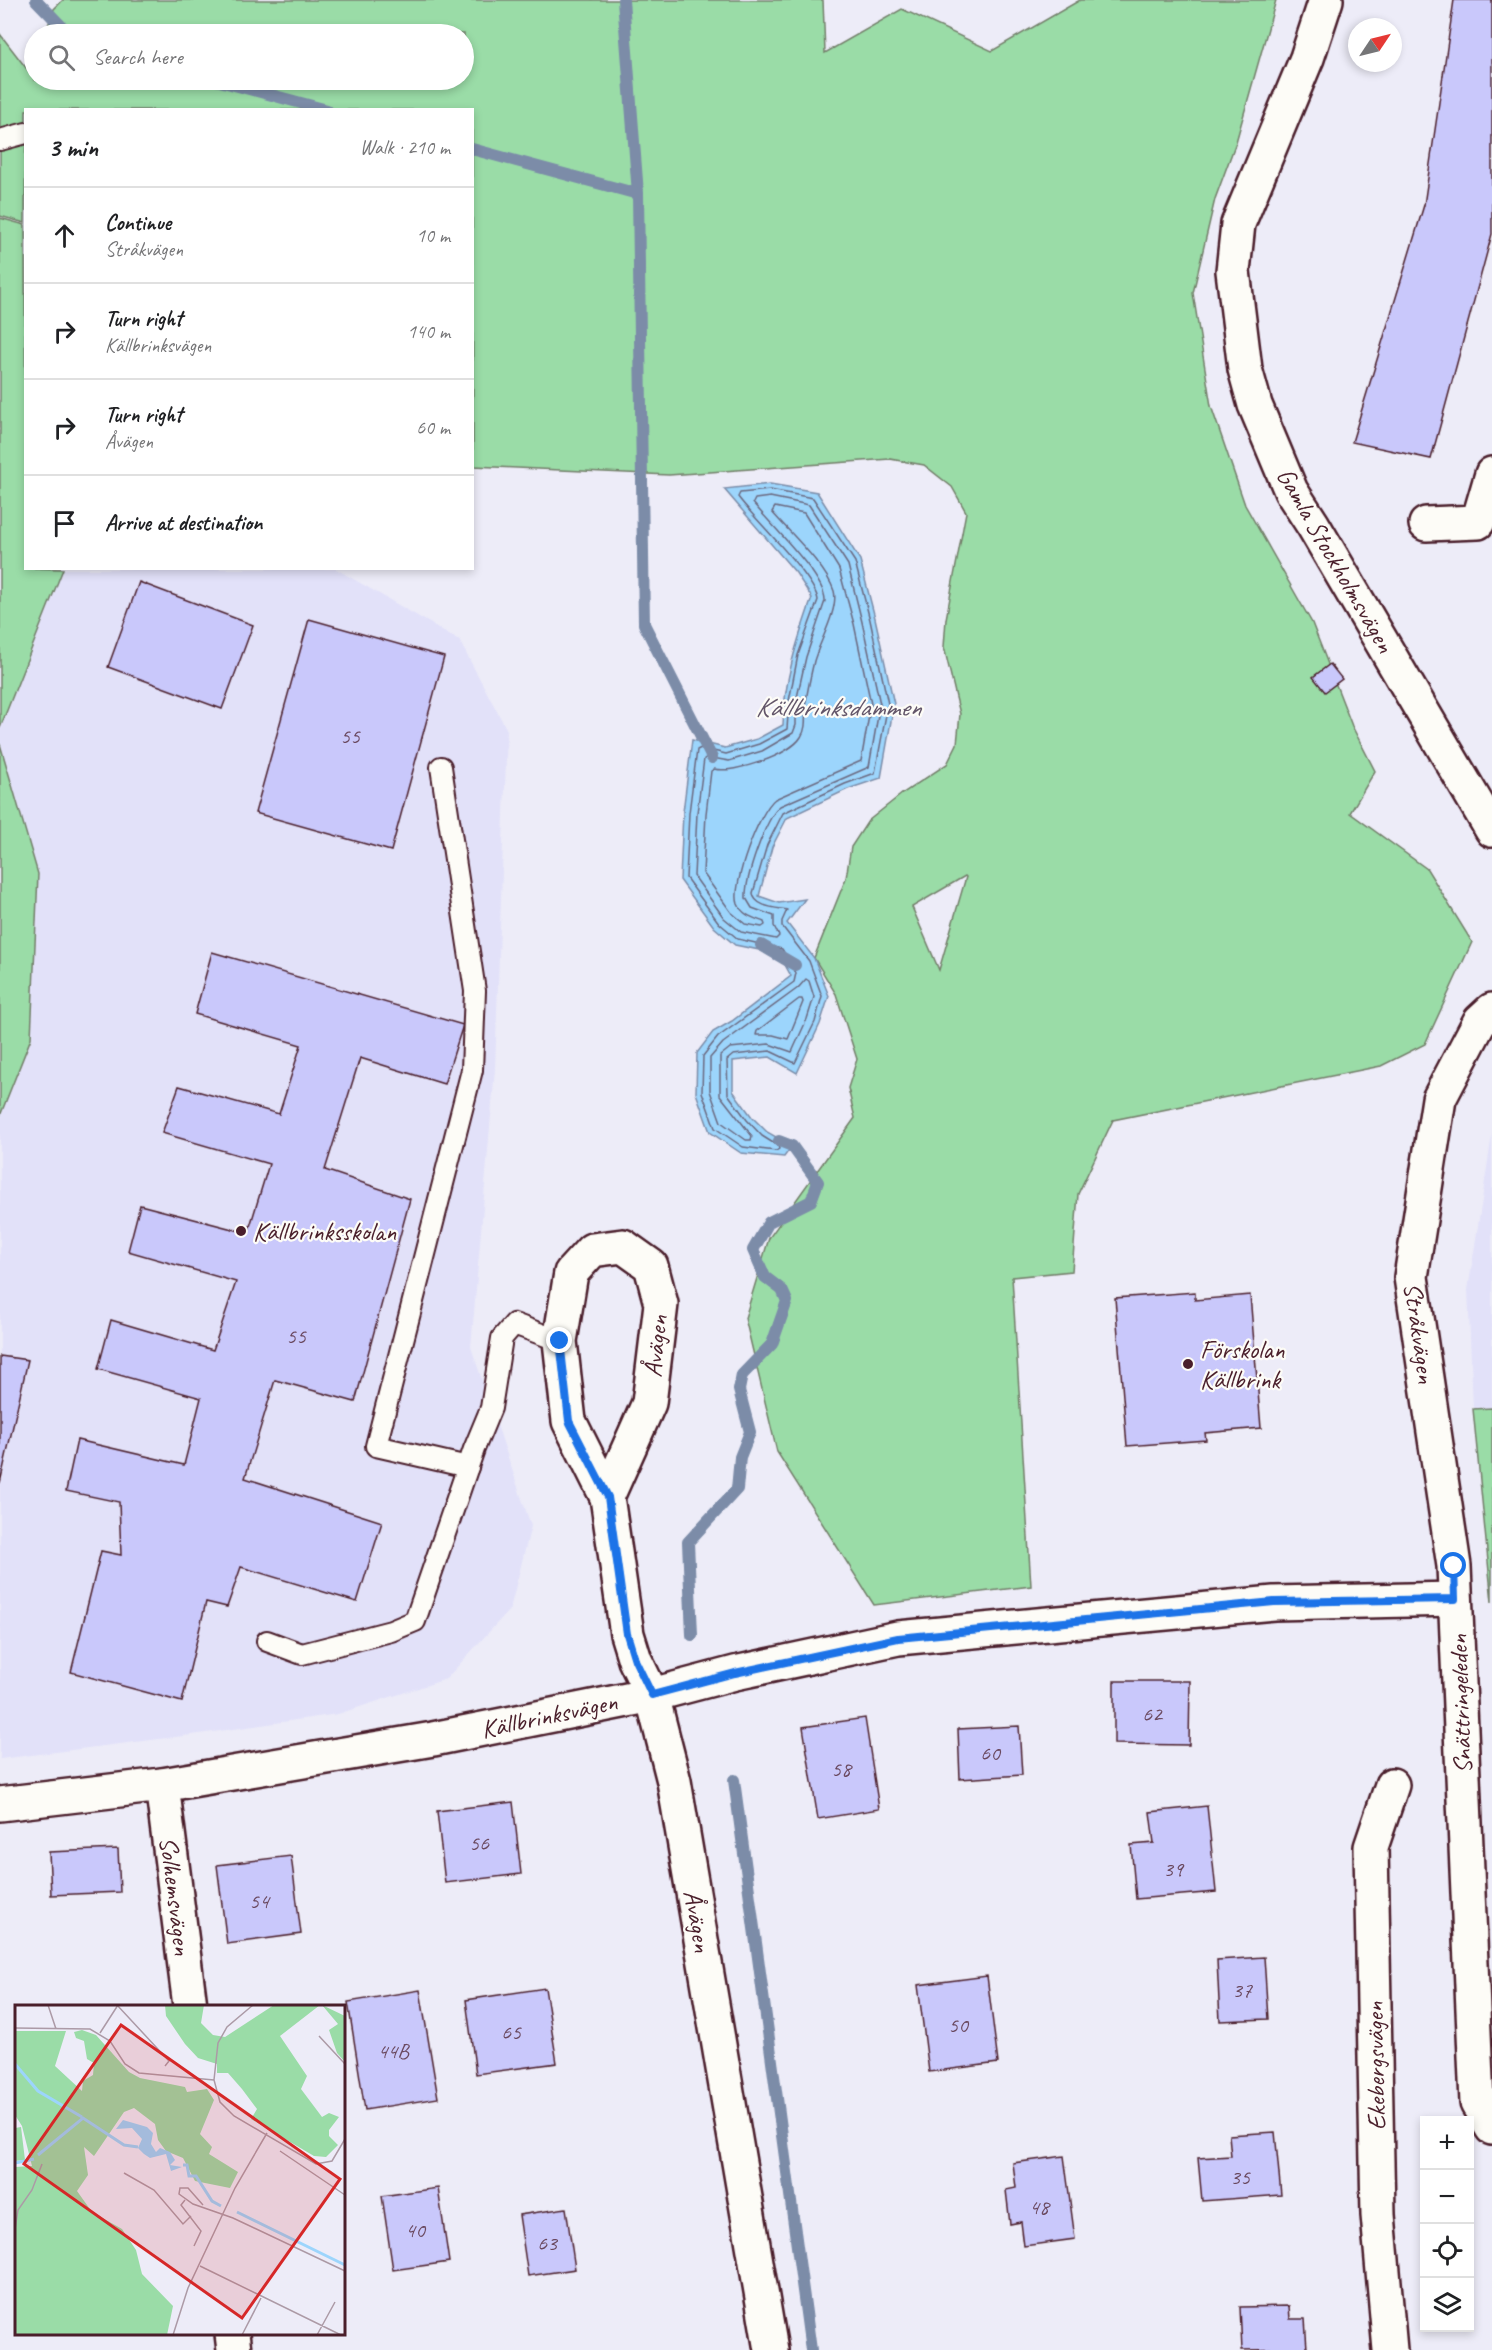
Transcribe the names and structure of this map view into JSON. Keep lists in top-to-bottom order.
{
  "streets": {
    "street": [
      "Gamla Stockholmsvägen",
      "Stråkvägen",
      "Åvägen",
      "Snättringeleden",
      "Källbrinksvägen",
      "Solhemsvägen",
      "Ekebergsvägen"
    ]
  },
  "crossings": [
    ["Stråkvägen", "Snättringeleden"],
    ["Stråkvägen", "Källbrinksvägen"],
    ["Åvägen", "Källbrinksvägen"],
    ["Snättringeleden", "Källbrinksvägen"],
    ["Källbrinksvägen", "Solhemsvägen"]
  ],
  "water": ["Källbrinksdammen"],
  "places": ["Källbrinksskolan", "Förskolan Källbrink"],
  "house_numbers": [
    "55",
    "55",
    "62",
    "60",
    "58",
    "56",
    "39",
    "54",
    "37",
    "50",
    "65",
    "44B",
    "35",
    "48",
    "40",
    "63"
  ],
  "north": "top right",
  "page": {
    "search": "Search here",
    "heading": ["3 min", "Walk · 210 m"],
    "list": [
      ["Continue", "Stråkvägen", "10 m"],
      ["Turn right", "Källbrinksvägen", "140 m"],
      ["Turn right", "Åvägen", "60 m"],
      "Arrive at destination"
    ],
    "map_buttons": ["+", "−"]
  }
}
